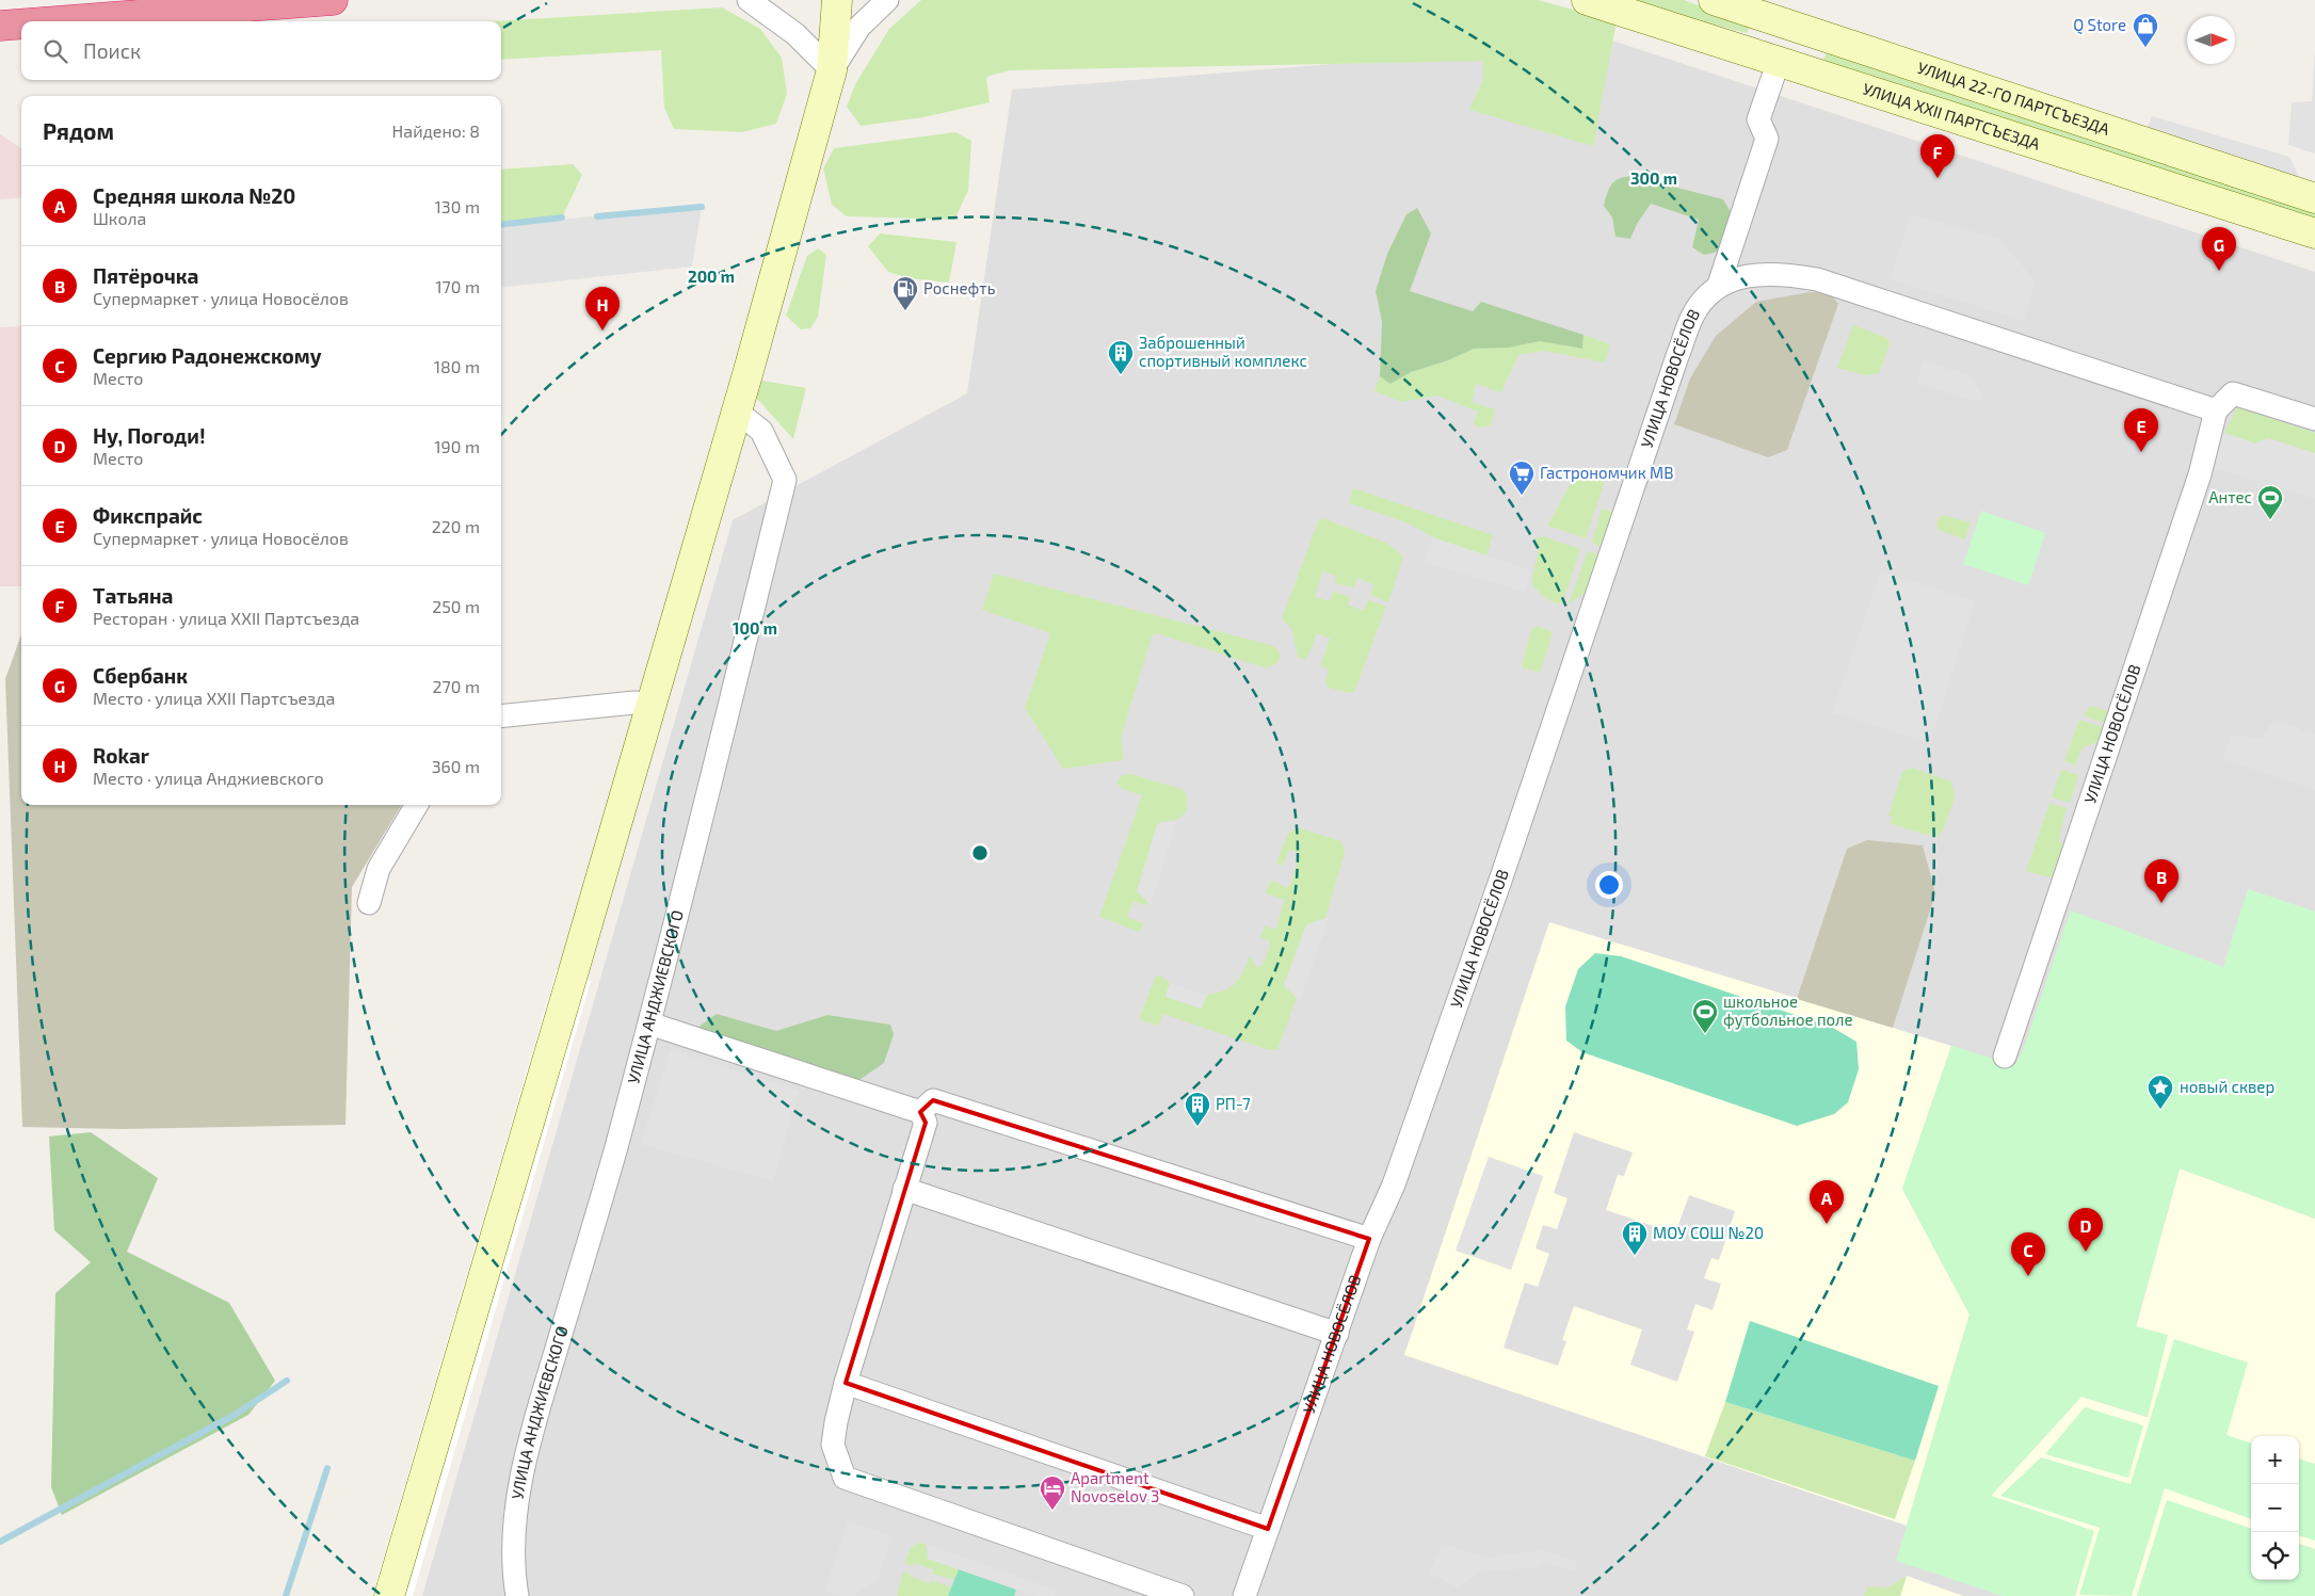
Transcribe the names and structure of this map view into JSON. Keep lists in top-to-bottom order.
{
  "streets": {
    "street": [
      "УЛИЦА 22-ГО ПАРТСЪЕЗДА",
      "УЛИЦА XXII ПАРТСЪЕЗДА",
      "УЛИЦА НОВОСЁЛОВ",
      "УЛИЦА АНДЖИЕВСКОГО"
    ]
  },
  "places": {
    "shop": ["Q Store"],
    "fuel station": ["Роснефть"],
    "building": ["Заброшенный спортивный комплекс", "РП-7", "МОУ СОШ №20"],
    "supermarket": ["Гастрономчик МВ"],
    "sports": ["Антес", "школьное футбольное поле"],
    "place": ["новый сквер"],
    "hotel": ["Apartment Novoselov 3"]
  },
  "north": "right",
  "page": {
    "search": "Поиск",
    "heading": ["Рядом", "Найдено: 8"],
    "pins": [
      "F",
      "G",
      "H",
      "E",
      "B",
      "A",
      "D",
      "C"
    ],
    "list": [
      {
        "mark": "A",
        "name": "Средняя школа №20",
        "note": "Школа",
        "value": "130 m"
      },
      {
        "mark": "B",
        "name": "Пятёрочка",
        "note": "Супермаркет · улица Новосёлов",
        "value": "170 m"
      },
      {
        "mark": "C",
        "name": "Сергию Радонежскому",
        "note": "Место",
        "value": "180 m"
      },
      {
        "mark": "D",
        "name": "Ну, Погоди!",
        "note": "Место",
        "value": "190 m"
      },
      {
        "mark": "E",
        "name": "Фикспрайс",
        "note": "Супермаркет · улица Новосёлов",
        "value": "220 m"
      },
      {
        "mark": "F",
        "name": "Татьяна",
        "note": "Ресторан · улица XXII Партсъезда",
        "value": "250 m"
      },
      {
        "mark": "G",
        "name": "Сбербанк",
        "note": "Место · улица XXII Партсъезда",
        "value": "270 m"
      },
      {
        "mark": "H",
        "name": "Rokar",
        "note": "Место · улица Анджиевского",
        "value": "360 m"
      }
    ],
    "map_buttons": ["+", "−"]
  },
  "rings": ["300 m", "200 m", "100 m"]
}
